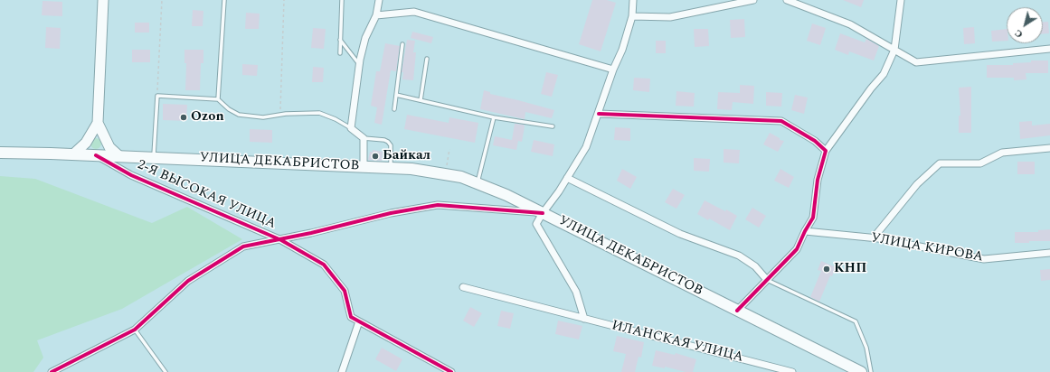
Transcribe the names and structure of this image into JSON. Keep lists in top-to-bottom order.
{
  "streets": {
    "main road": ["УЛИЦА ДЕКАБРИСТОВ"],
    "street": ["2-Я ВЫСОКАЯ УЛИЦА", "УЛИЦА КИРОВА", "ИЛАНСКАЯ УЛИЦА"]
  },
  "crossings": [
    ["УЛИЦА ДЕКАБРИСТОВ", "2-Я ВЫСОКАЯ УЛИЦА"]
  ],
  "places": ["Ozon", "Байкал", "КНП"],
  "north": "bottom left"
}
